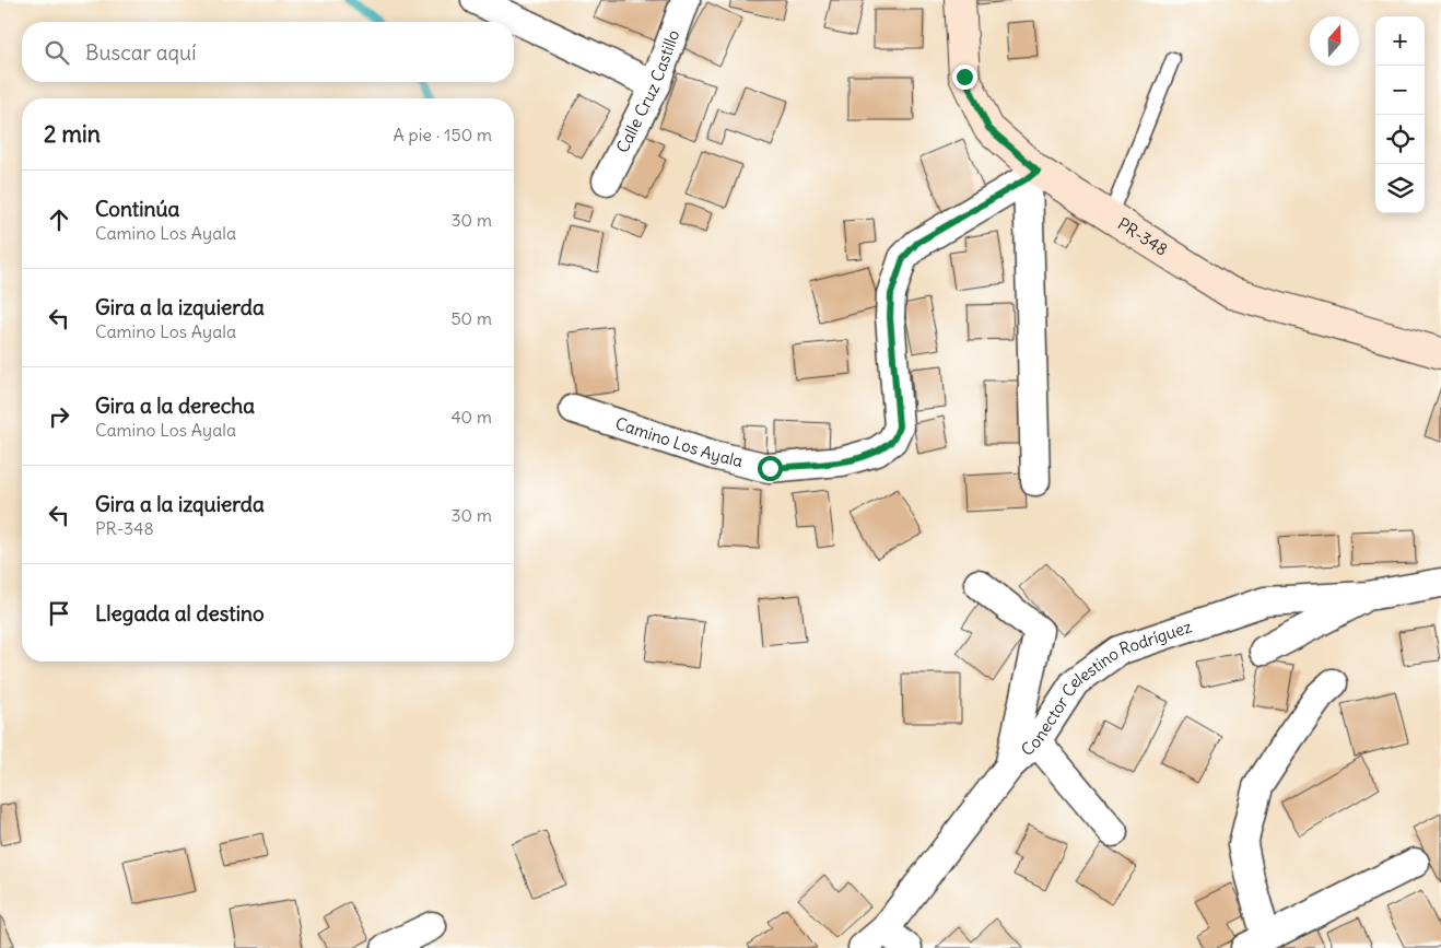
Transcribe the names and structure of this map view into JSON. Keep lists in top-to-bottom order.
{
  "streets": {
    "street": [
      "Calle Cruz Castillo",
      "PR-348",
      "Camino Los Ayala",
      "Conector Celestino Rodríguez"
    ]
  },
  "crossings": [
    ["PR-348", "Camino Los Ayala"]
  ],
  "north": "top",
  "page": {
    "map_buttons": ["+", "−"],
    "search": "Buscar aquí",
    "heading": ["2 min", "A pie · 150 m"],
    "list": [
      ["Continúa", "Camino Los Ayala", "30 m"],
      ["Gira a la izquierda", "Camino Los Ayala", "50 m"],
      ["Gira a la derecha", "Camino Los Ayala", "40 m"],
      ["Gira a la izquierda", "PR-348", "30 m"],
      "Llegada al destino"
    ]
  }
}
